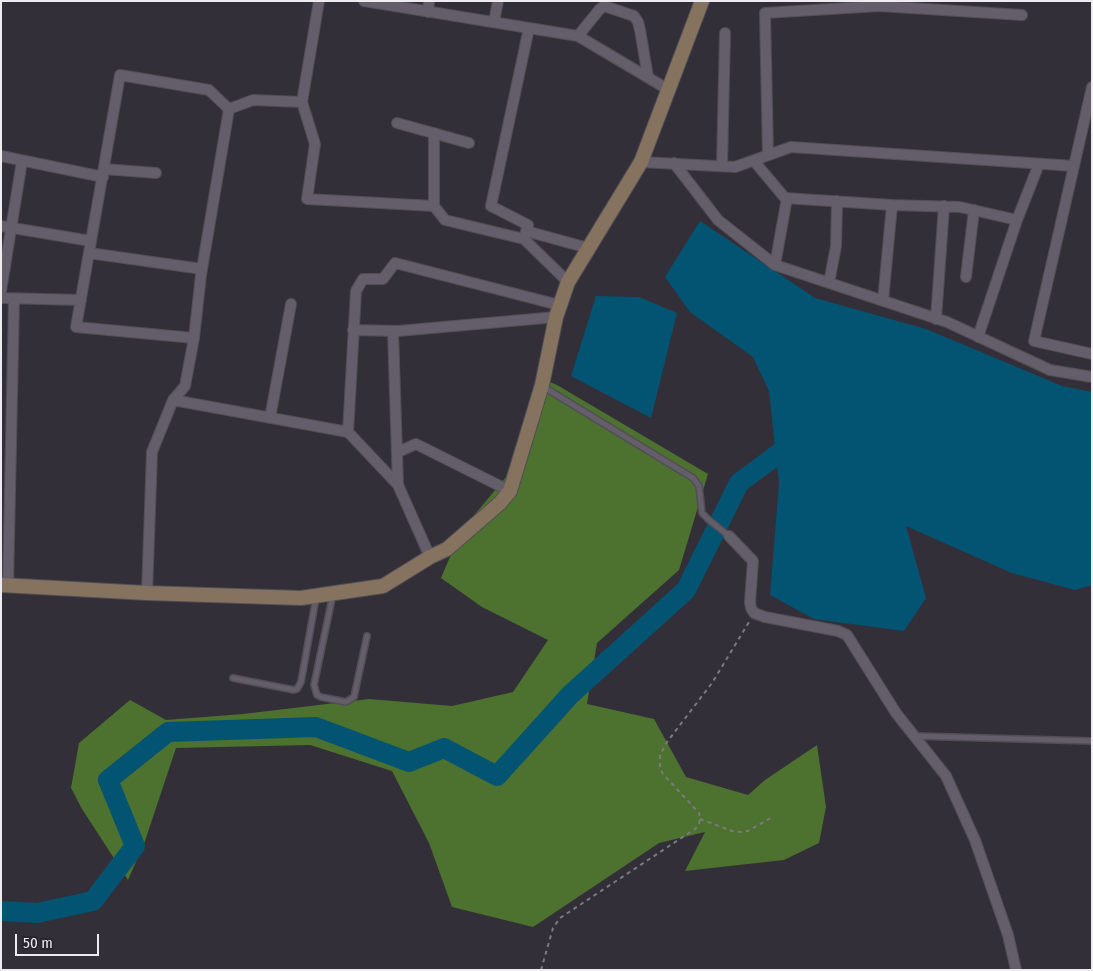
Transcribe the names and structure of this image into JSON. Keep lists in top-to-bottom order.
{
  "scale_bar": "50 m"
}
